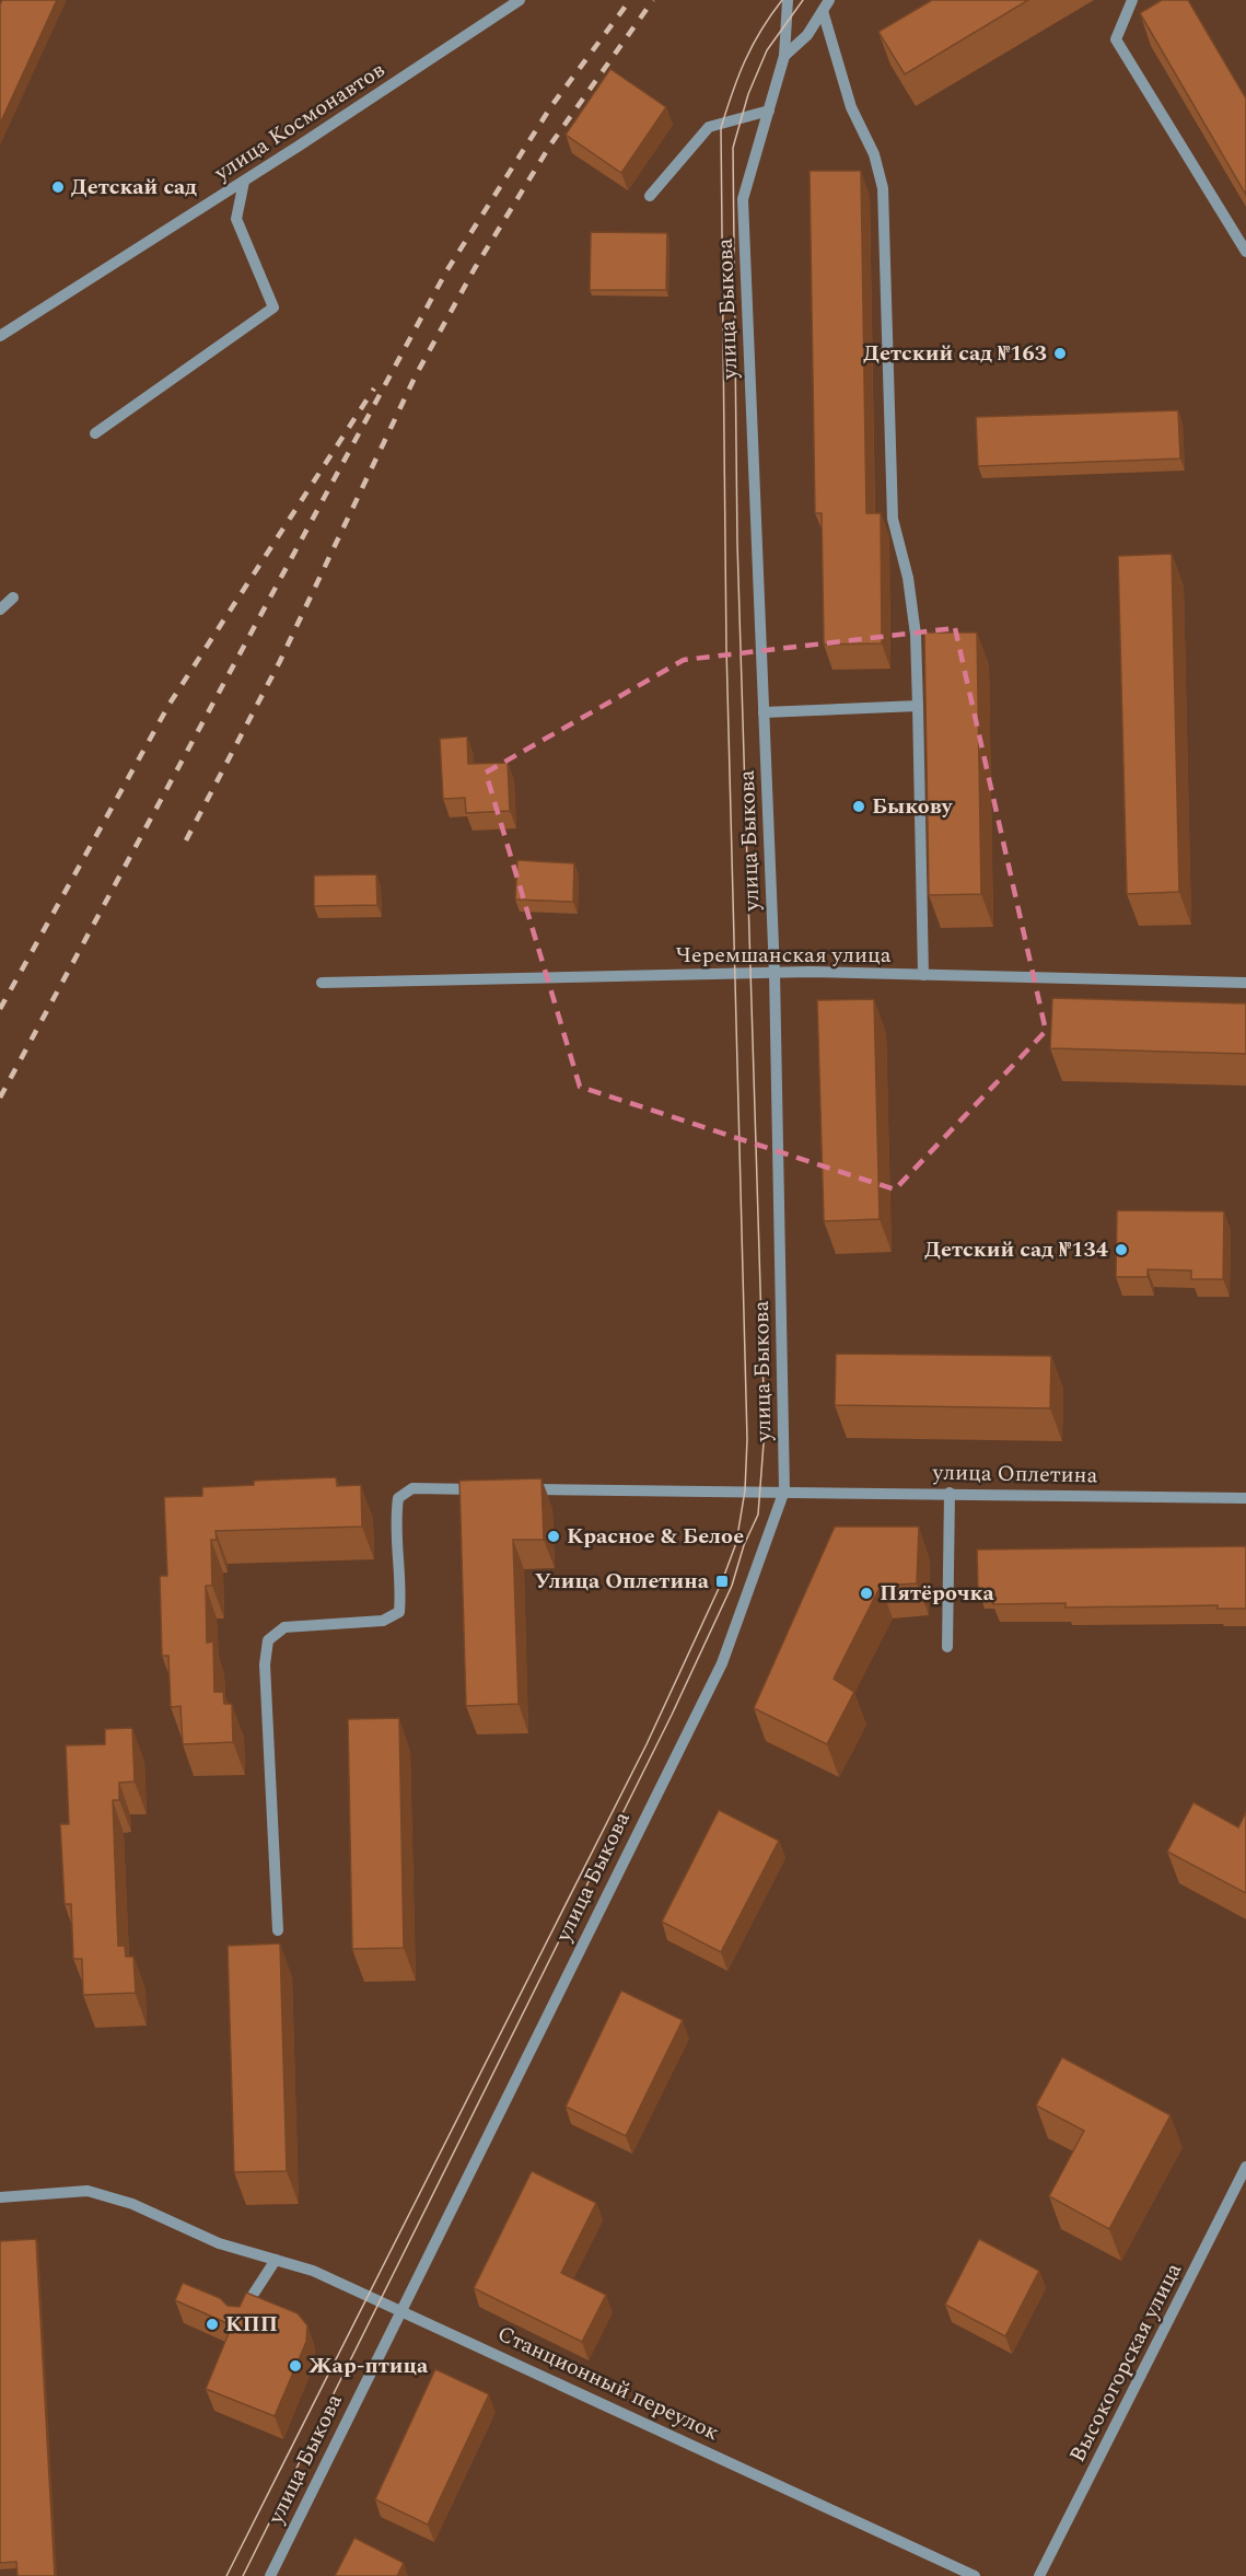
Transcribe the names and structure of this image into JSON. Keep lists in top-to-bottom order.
{
  "streets": {
    "street": [
      "улица Космонавтов",
      "улица Быкова",
      "Черемшанская улица",
      "улица Оплетина",
      "Высокогорская улица",
      "Станционный переулок"
    ]
  },
  "crossings": [
    ["улица Быкова", "Черемшанская улица"],
    ["улица Быкова", "улица Оплетина"],
    ["улица Быкова", "Станционный переулок"]
  ],
  "places": {
    "other": [
      "Детскай сад",
      "Детский сад №163",
      "Быкову",
      "Детский сад №134",
      "Красное & Белое",
      "Пятёрочка",
      "КПП",
      "Жар-птица"
    ],
    "transit": ["Улица Оплетина"]
  }
}
